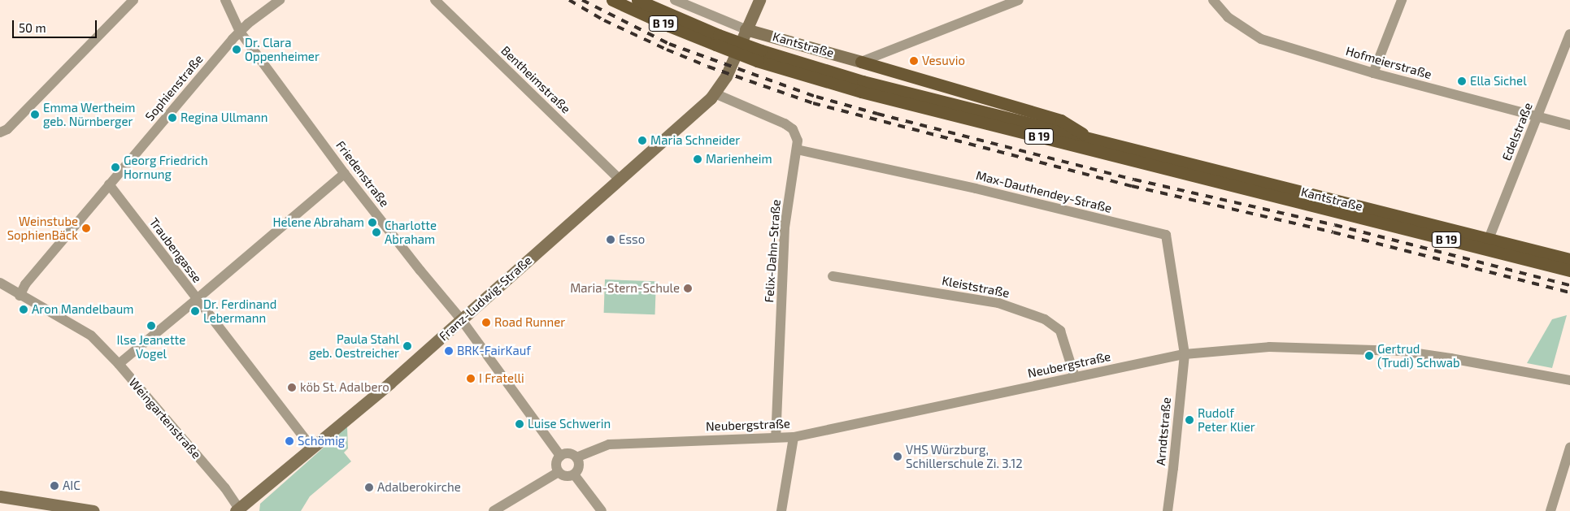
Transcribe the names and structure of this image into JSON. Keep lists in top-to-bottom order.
{
  "streets": {
    "main road": ["B 19", "Kantstraße"],
    "street": [
      "Hofmeierstraße",
      "Bentheimstraße",
      "Sophienstraße",
      "Edelstraße",
      "Friedenstraße",
      "Max-Dauthendey-Straße",
      "Traubengasse",
      "Felix-Dahn-Straße",
      "Kleiststraße",
      "Franz-Ludwig-Straße",
      "Neubergstraße",
      "Weingartenstraße",
      "Arndtstraße"
    ]
  },
  "crossings": [
    ["B 19", "Kantstraße"],
    ["Kantstraße", "Edelstraße"],
    ["Kantstraße", "Franz-Ludwig-Straße"],
    ["Hofmeierstraße", "Edelstraße"],
    ["Bentheimstraße", "Franz-Ludwig-Straße"],
    ["Sophienstraße", "Friedenstraße"],
    ["Sophienstraße", "Traubengasse"],
    ["Sophienstraße", "Weingartenstraße"],
    ["Friedenstraße", "Franz-Ludwig-Straße"],
    ["Friedenstraße", "Neubergstraße"],
    ["Max-Dauthendey-Straße", "Felix-Dahn-Straße"],
    ["Max-Dauthendey-Straße", "Neubergstraße"],
    ["Max-Dauthendey-Straße", "Arndtstraße"],
    ["Traubengasse", "Franz-Ludwig-Straße"],
    ["Felix-Dahn-Straße", "Franz-Ludwig-Straße"],
    ["Felix-Dahn-Straße", "Neubergstraße"],
    ["Kleiststraße", "Neubergstraße"],
    ["Franz-Ludwig-Straße", "Weingartenstraße"],
    ["Neubergstraße", "Arndtstraße"]
  ],
  "places": [
    "Dr. Clara Oppenheimer",
    "Vesuvio",
    "Ella Sichel",
    "Emma Wertheim geb. Nürnberger",
    "Regina Ullmann",
    "Maria Schneider",
    "Marienheim",
    "Georg Friedrich Hornung",
    "Helene Abraham",
    "Weinstube SophienBäck",
    "Charlotte Abraham",
    "Esso",
    "Maria-Stern-Schule",
    "Aron Mandelbaum",
    "Dr. Ferdinand Lebermann",
    "Road Runner",
    "Ilse Jeanette Vogel",
    "Paula Stahl geb. Oestreicher",
    "BRK-FairKauf",
    "Gertrud (Trudi) Schwab",
    "I Fratelli",
    "köb St. Adalbero",
    "Rudolf Peter Klier",
    "Luise Schwerin",
    "Schömig",
    "VHS Würzburg, Schillerschule Zi. 3.12",
    "AIC",
    "Adalberokirche"
  ],
  "scale_bar": "50 m"
}
